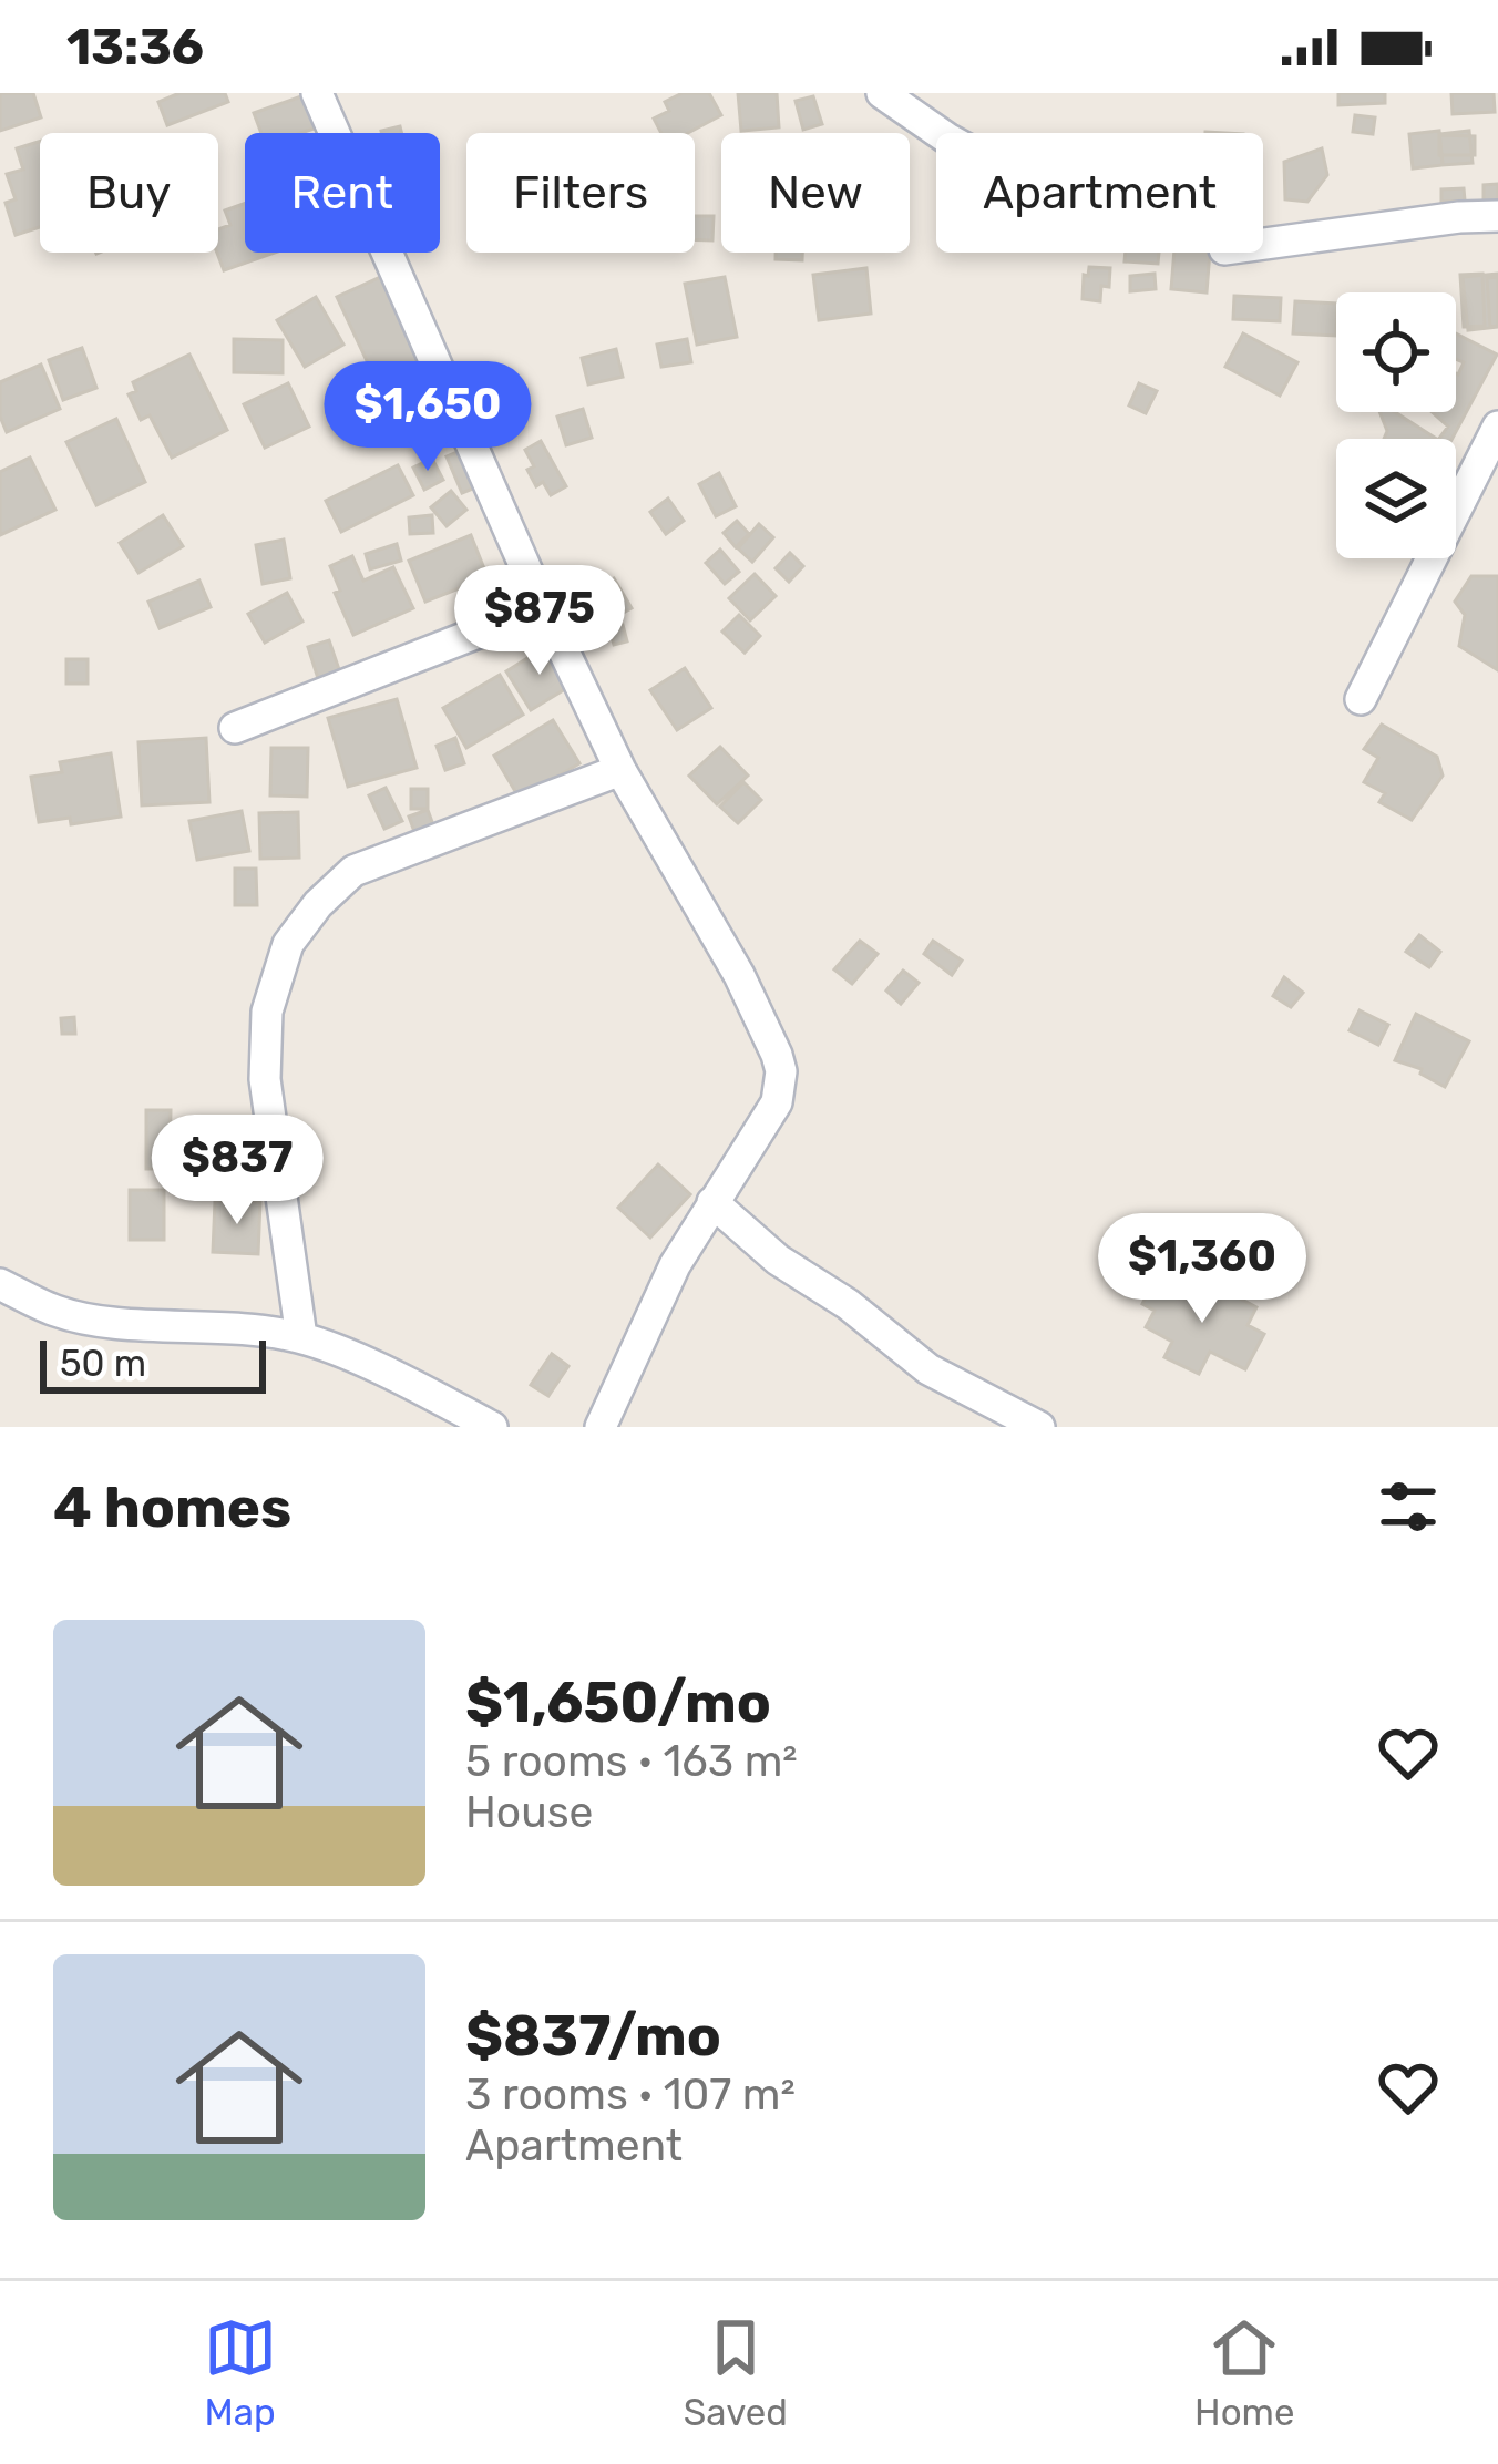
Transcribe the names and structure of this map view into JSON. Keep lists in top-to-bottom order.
{
  "scale_bar": "50 m",
  "page": {
    "status": "13:36",
    "chip": [
      "Buy",
      "Rent",
      "Filters",
      "New",
      "Apartment"
    ],
    "price": [
      "$1,650",
      "$875",
      "$837",
      "$1,360"
    ],
    "scale": "50 m",
    "heading": "4 homes",
    "list": [
      {
        "name": "$1,650/mo",
        "note": "5 rooms · 163 m² · House"
      },
      {
        "name": "$837/mo",
        "note": "3 rooms · 107 m² · Apartment"
      }
    ],
    "tabs": ["Map", "Saved", "Home"]
  }
}
